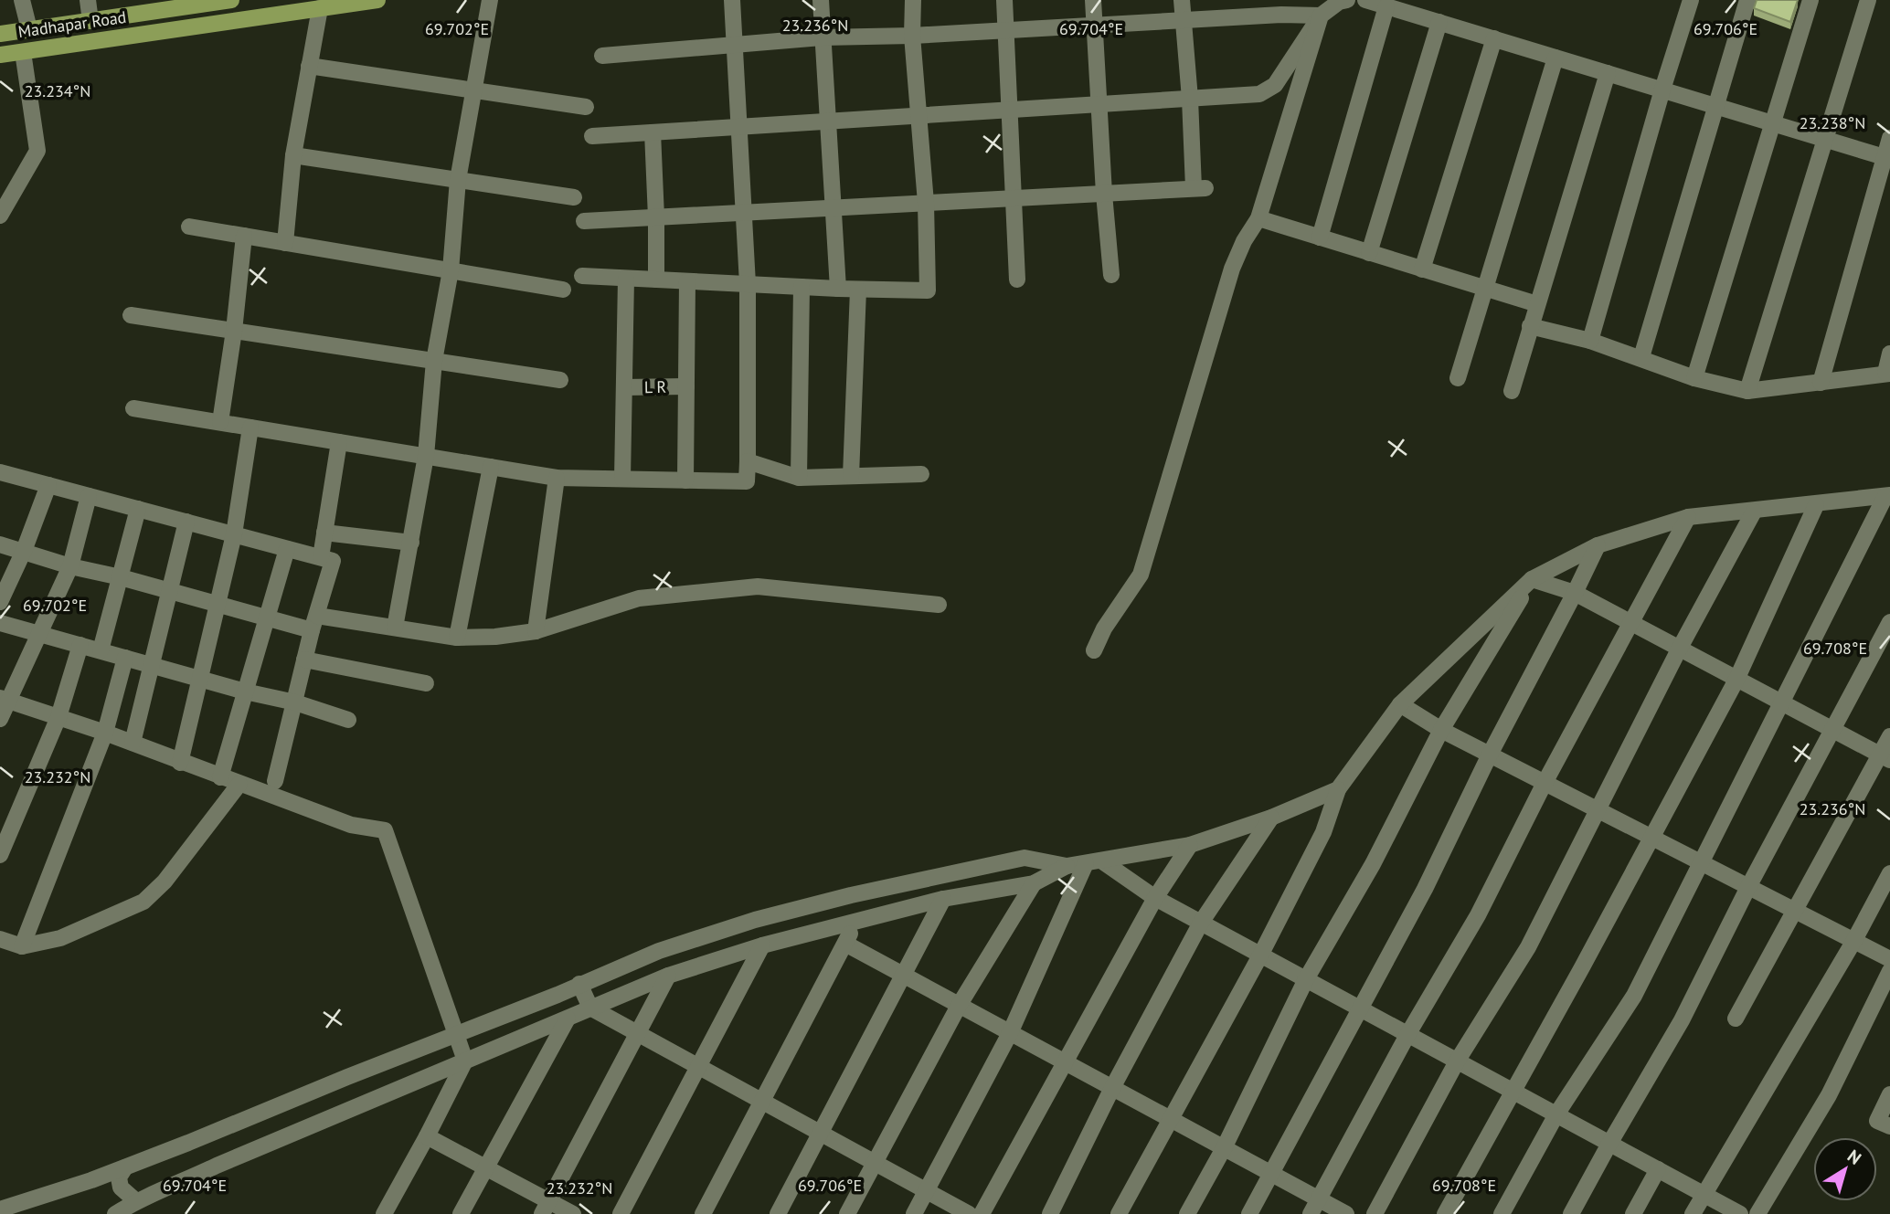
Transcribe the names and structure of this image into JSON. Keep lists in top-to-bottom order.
{
  "streets": {
    "main road": ["Madhapar Road"],
    "street": ["L R"]
  },
  "north": "top right",
  "coordinates": [
    "23.236°N",
    "69.702°E",
    "69.704°E",
    "69.706°E",
    "23.234°N",
    "23.238°N",
    "69.708°E",
    "23.232°N"
  ]
}
